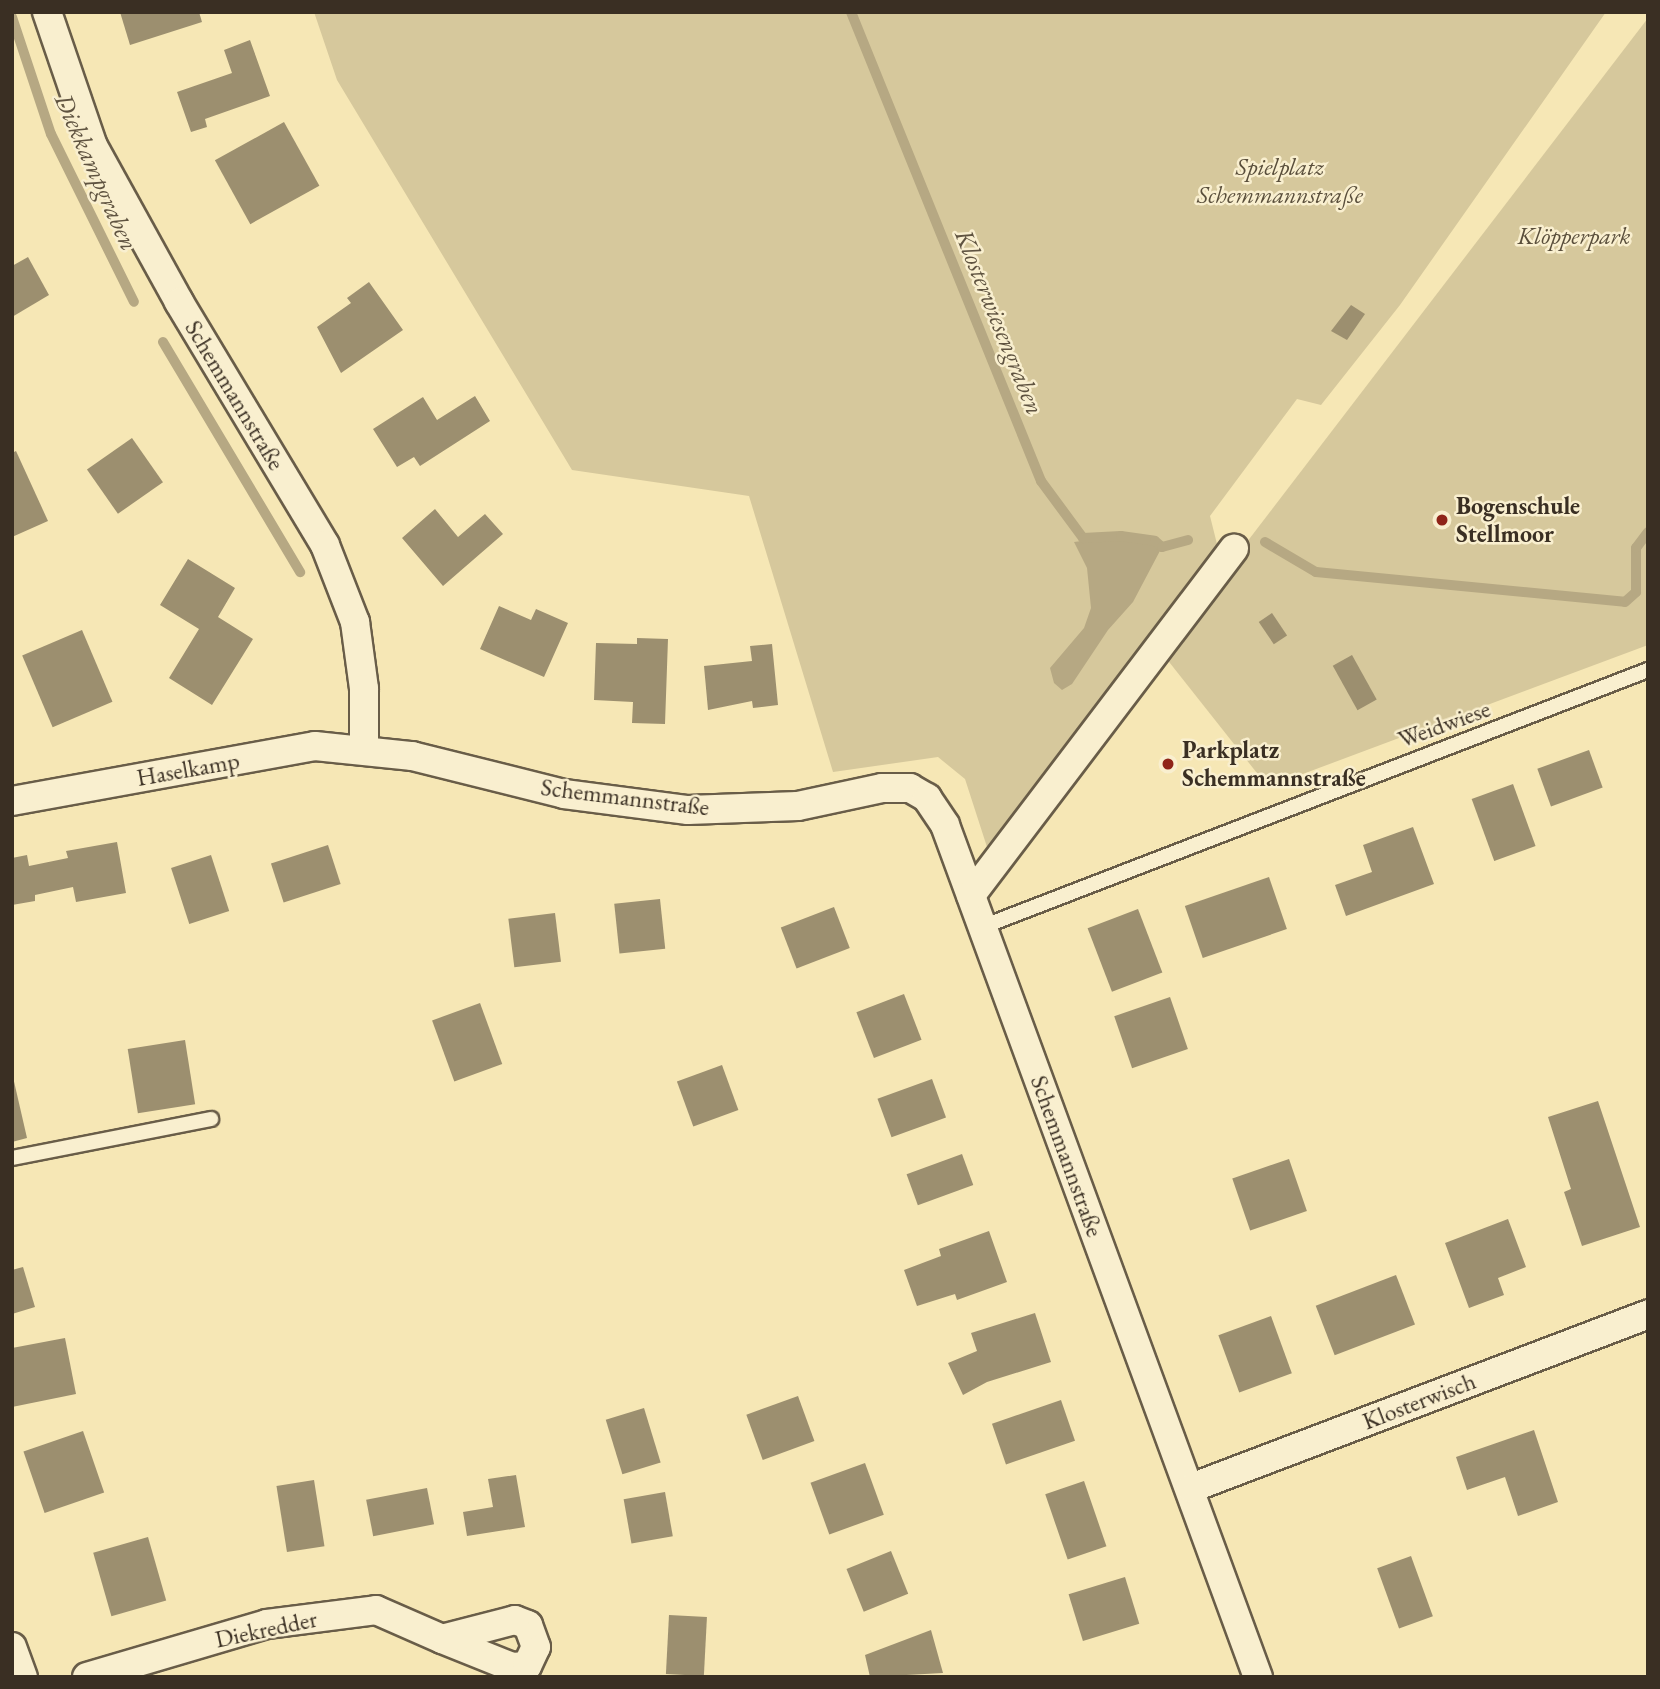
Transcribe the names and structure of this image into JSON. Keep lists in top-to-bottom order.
{
  "streets": {
    "street": [
      "Schemmannstraße",
      "Haselkamp",
      "Klosterwisch",
      "Diekredder"
    ],
    "lane": ["Weidwiese"]
  },
  "crossings": [
    ["Schemmannstraße", "Weidwiese"],
    ["Schemmannstraße", "Haselkamp"],
    ["Schemmannstraße", "Klosterwisch"]
  ],
  "water": ["Diekkampgraben", "Klosterwiesengraben"],
  "parks": ["Spielplatz Schemmannstraße", "Klöpperpark"],
  "places": ["Bogenschule Stellmoor", "Parkplatz Schemmannstraße"]
}
